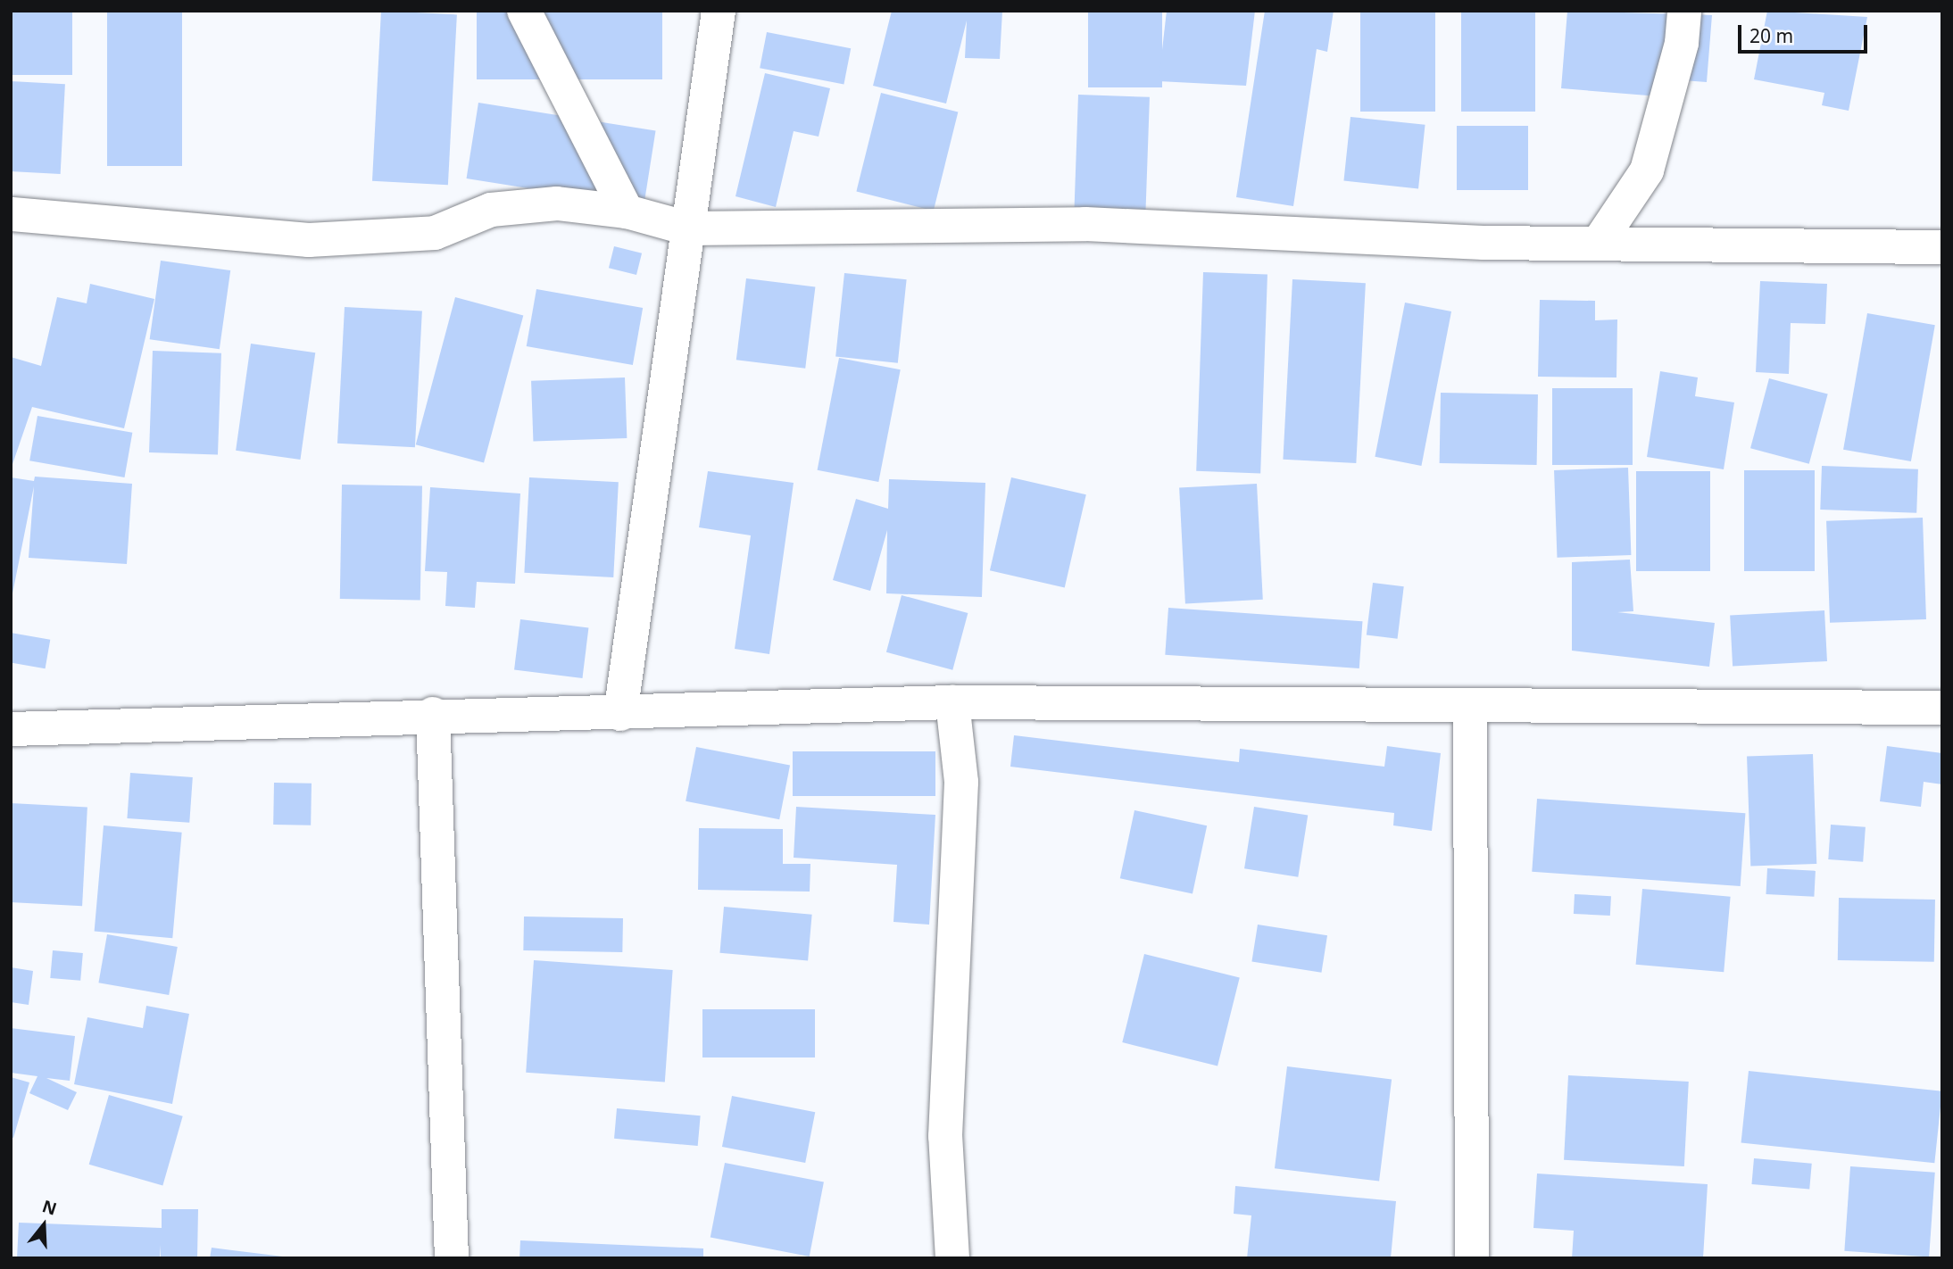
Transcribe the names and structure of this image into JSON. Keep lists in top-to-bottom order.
{
  "scale_bar": "20 m",
  "north": "top"
}
